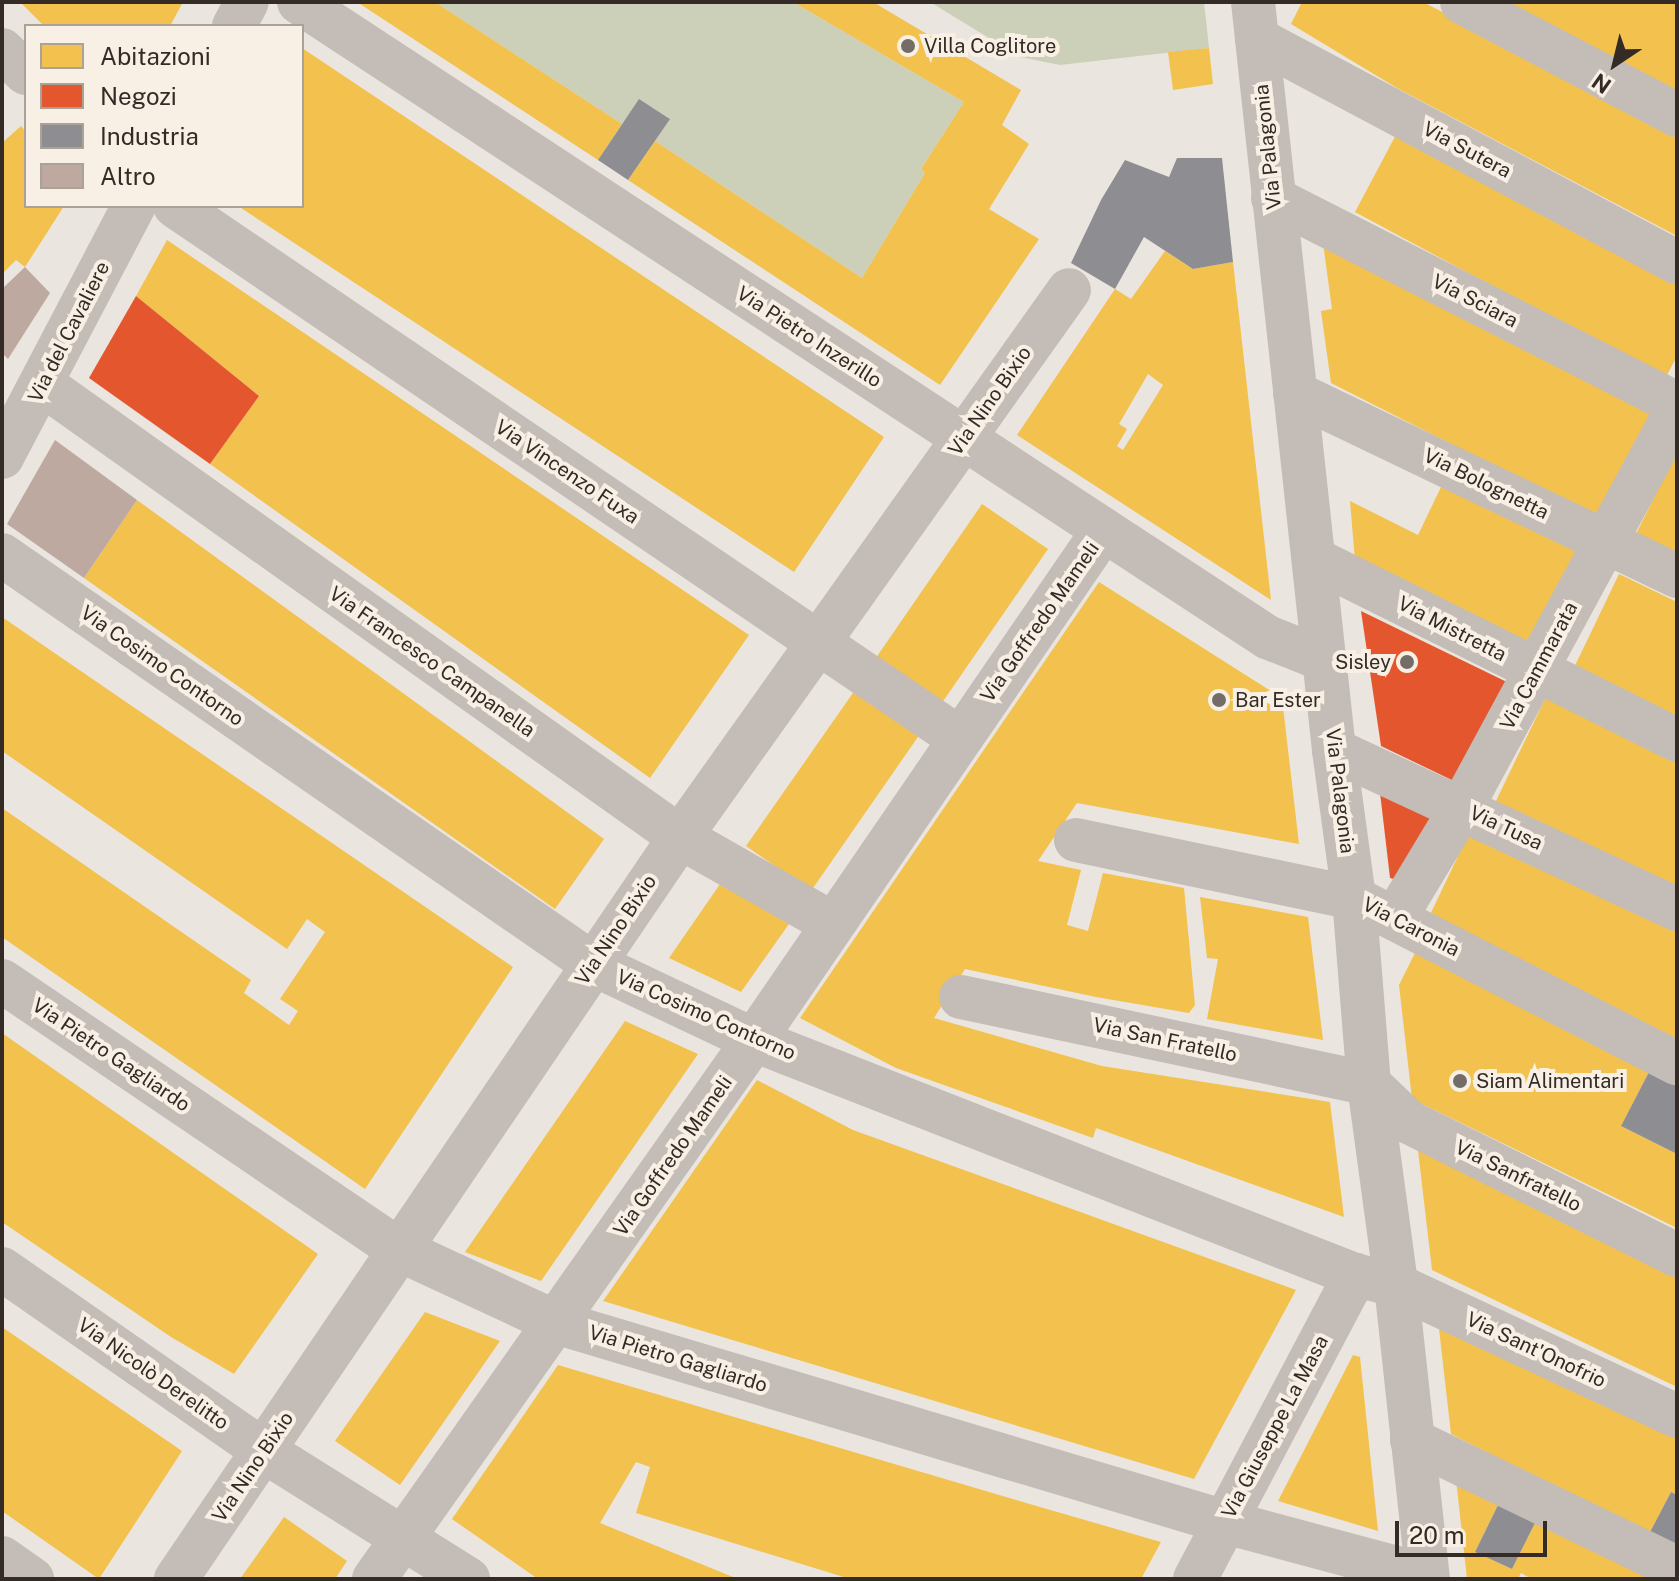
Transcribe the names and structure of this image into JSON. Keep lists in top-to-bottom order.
{
  "streets": {
    "street": [
      "Via Palagonia",
      "Via Sutera",
      "Via Sciara",
      "Via del Cavaliere",
      "Via Pietro Inzerillo",
      "Via Nino Bixio",
      "Via Vincenzo Fuxa",
      "Via Bolognetta",
      "Via Goffredo Mameli",
      "Via Mistretta",
      "Via Francesco Campanella",
      "Via Cosimo Contorno",
      "Via Cammarata",
      "Via Tusa",
      "Via Caronia",
      "Via San Fratello",
      "Via Pietro Gagliardo",
      "Via Sanfratello",
      "Via Sant'Onofrio",
      "Via Nicolò Derelitto",
      "Via Giuseppe La Masa"
    ]
  },
  "crossings": [
    ["Via Palagonia", "Via Sutera"],
    ["Via Palagonia", "Via Sciara"],
    ["Via Palagonia", "Via Pietro Inzerillo"],
    ["Via Palagonia", "Via Bolognetta"],
    ["Via Palagonia", "Via Mistretta"],
    ["Via Palagonia", "Via Cosimo Contorno"],
    ["Via Palagonia", "Via Tusa"],
    ["Via Palagonia", "Via Caronia"],
    ["Via Palagonia", "Via San Fratello"],
    ["Via Palagonia", "Via Pietro Gagliardo"],
    ["Via Palagonia", "Via Sanfratello"],
    ["Via Palagonia", "Via Sant'Onofrio"],
    ["Via Palagonia", "Via Giuseppe La Masa"],
    ["Via Sciara", "Via Cammarata"],
    ["Via del Cavaliere", "Via Francesco Campanella"],
    ["Via Pietro Inzerillo", "Via Nino Bixio"],
    ["Via Pietro Inzerillo", "Via Goffredo Mameli"],
    ["Via Nino Bixio", "Via Vincenzo Fuxa"],
    ["Via Nino Bixio", "Via Francesco Campanella"],
    ["Via Nino Bixio", "Via Cosimo Contorno"],
    ["Via Nino Bixio", "Via Pietro Gagliardo"],
    ["Via Nino Bixio", "Via Nicolò Derelitto"],
    ["Via Vincenzo Fuxa", "Via Goffredo Mameli"],
    ["Via Bolognetta", "Via Cammarata"],
    ["Via Goffredo Mameli", "Via Francesco Campanella"],
    ["Via Goffredo Mameli", "Via Cosimo Contorno"],
    ["Via Goffredo Mameli", "Via Pietro Gagliardo"],
    ["Via Goffredo Mameli", "Via Nicolò Derelitto"],
    ["Via Mistretta", "Via Cammarata"],
    ["Via Cosimo Contorno", "Via Sant'Onofrio"],
    ["Via Cosimo Contorno", "Via Giuseppe La Masa"],
    ["Via Cammarata", "Via Tusa"],
    ["Via Cammarata", "Via Caronia"],
    ["Via San Fratello", "Via Sanfratello"],
    ["Via Pietro Gagliardo", "Via Giuseppe La Masa"],
    ["Via Sant'Onofrio", "Via Giuseppe La Masa"]
  ],
  "places": [
    "Villa Coglitore",
    "Sisley",
    "Bar Ester",
    "Siam Alimentari"
  ],
  "legend": [
    "Abitazioni",
    "Negozi",
    "Industria",
    "Altro"
  ],
  "scale_bar": "20 m",
  "north": "bottom left"
}
